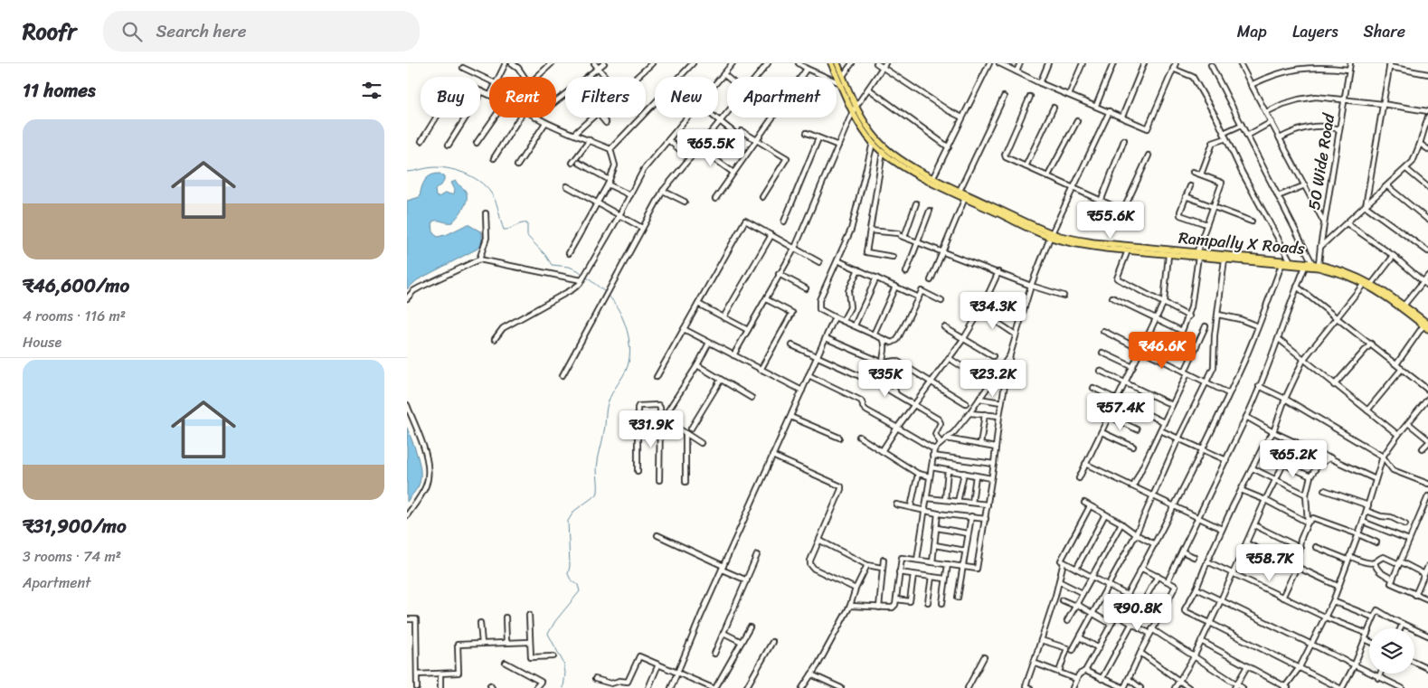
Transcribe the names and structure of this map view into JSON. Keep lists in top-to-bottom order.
{
  "streets": {
    "main road": ["Rampally X Roads"],
    "street": ["50 Wide Road"]
  },
  "crossings": [
    ["50 Wide Road", "Rampally X Roads"]
  ],
  "page": {
    "header": "Roofr",
    "search": "Search here",
    "nav": ["Map", "Layers", "Share"],
    "heading": "11 homes",
    "chip": [
      "Buy",
      "Rent",
      "Filters",
      "New",
      "Apartment"
    ],
    "list": [
      {
        "name": "₹46,600/mo",
        "note": "4 rooms · 116 m² · House"
      },
      {
        "name": "₹31,900/mo",
        "note": "3 rooms · 74 m² · Apartment"
      }
    ],
    "price": [
      "₹65.5K",
      "₹55.6K",
      "₹34.3K",
      "₹46.6K",
      "₹35K",
      "₹23.2K",
      "₹57.4K",
      "₹31.9K",
      "₹65.2K",
      "₹58.7K",
      "₹90.8K"
    ]
  }
}
